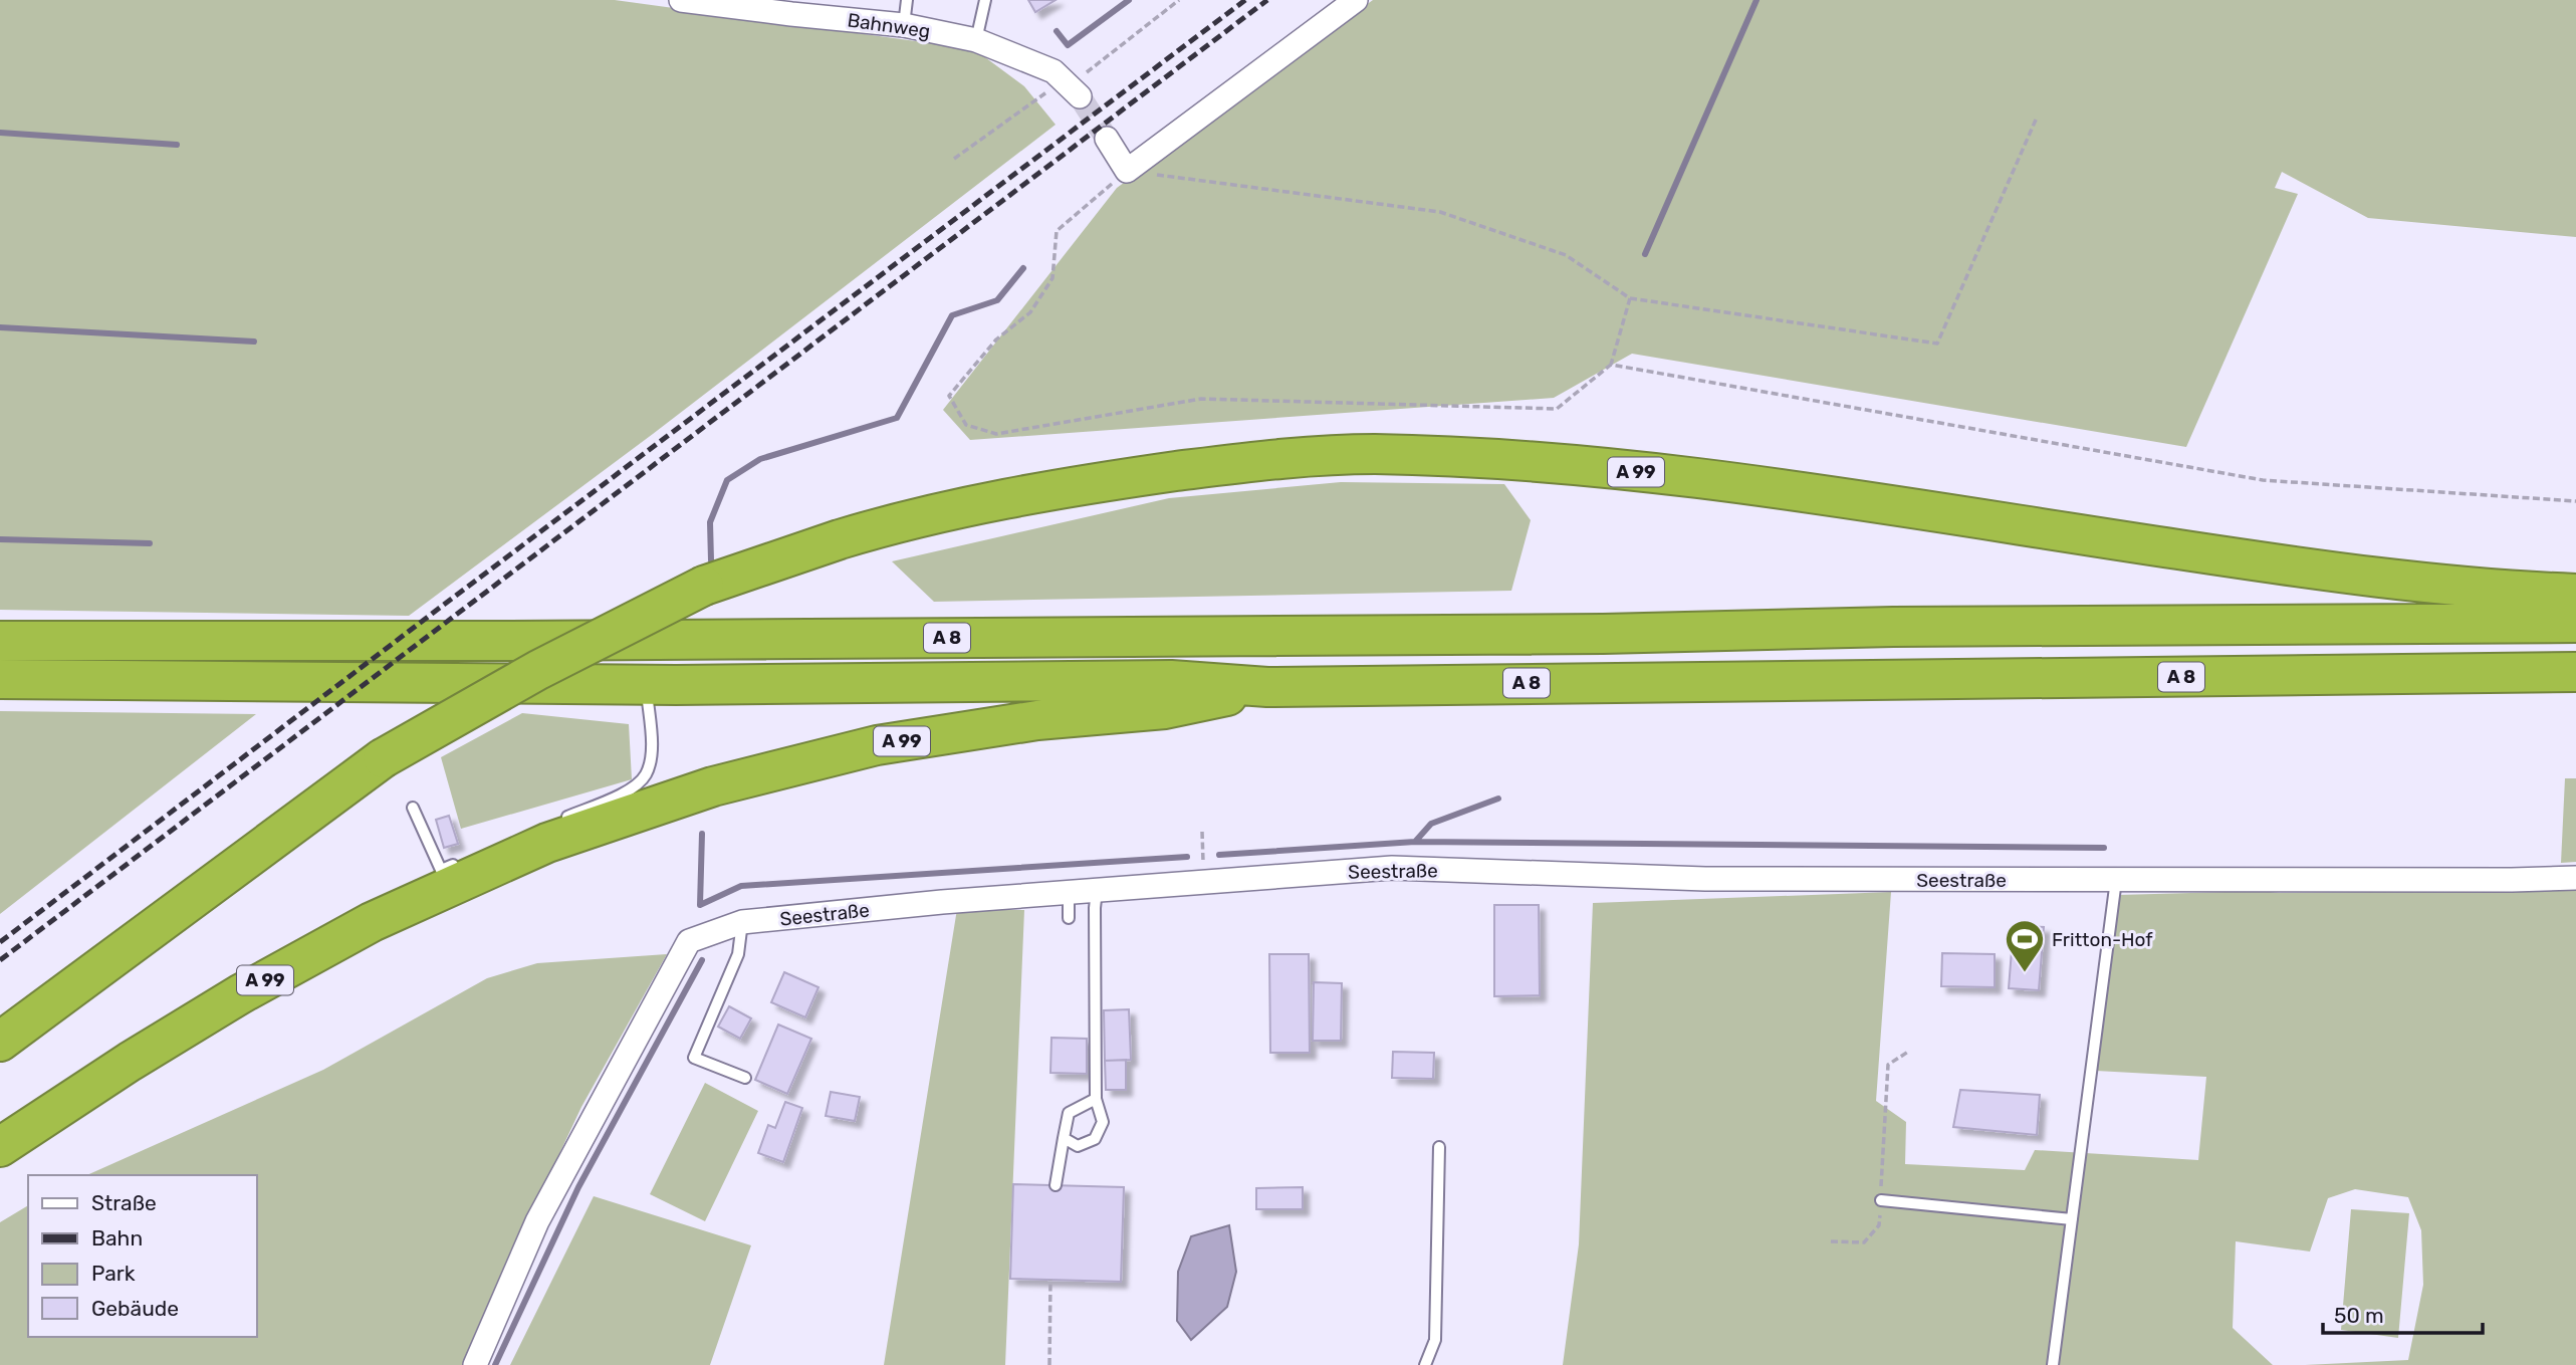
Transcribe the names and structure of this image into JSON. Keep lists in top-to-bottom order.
{
  "streets": {
    "highway": ["A 99", "A 8"],
    "street": ["Bahnweg", "Seestraße"]
  },
  "crossings": [
    ["A 99", "A 8"]
  ],
  "places": {
    "sports": ["Fritton-Hof"]
  },
  "legend": [
    "Straße",
    "Bahn",
    "Park",
    "Gebäude"
  ],
  "scale_bar": "50 m"
}
